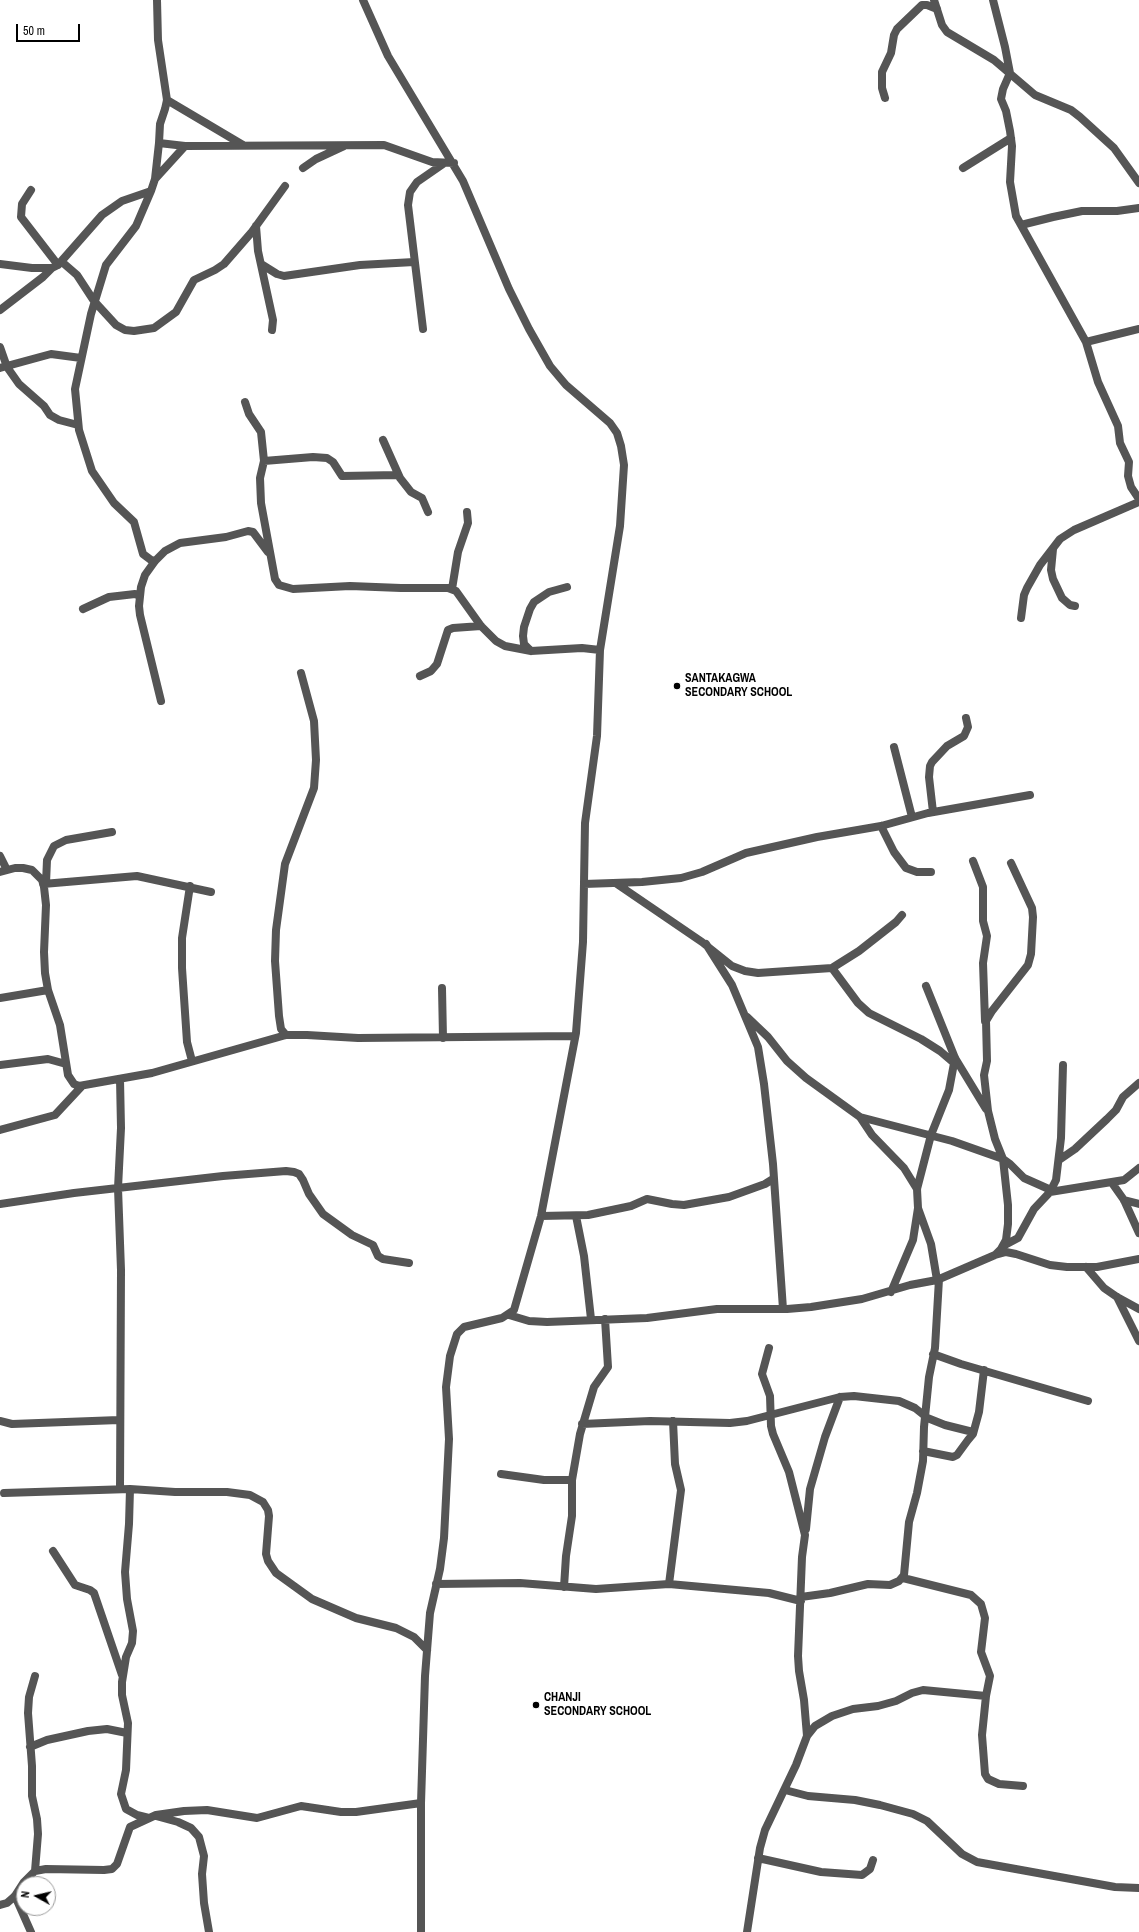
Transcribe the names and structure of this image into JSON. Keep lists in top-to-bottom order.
{
  "places": ["SANTAKAGWA SECONDARY SCHOOL", "CHANJI SECONDARY SCHOOL"],
  "scale_bar": "50 m",
  "north": "left"
}
